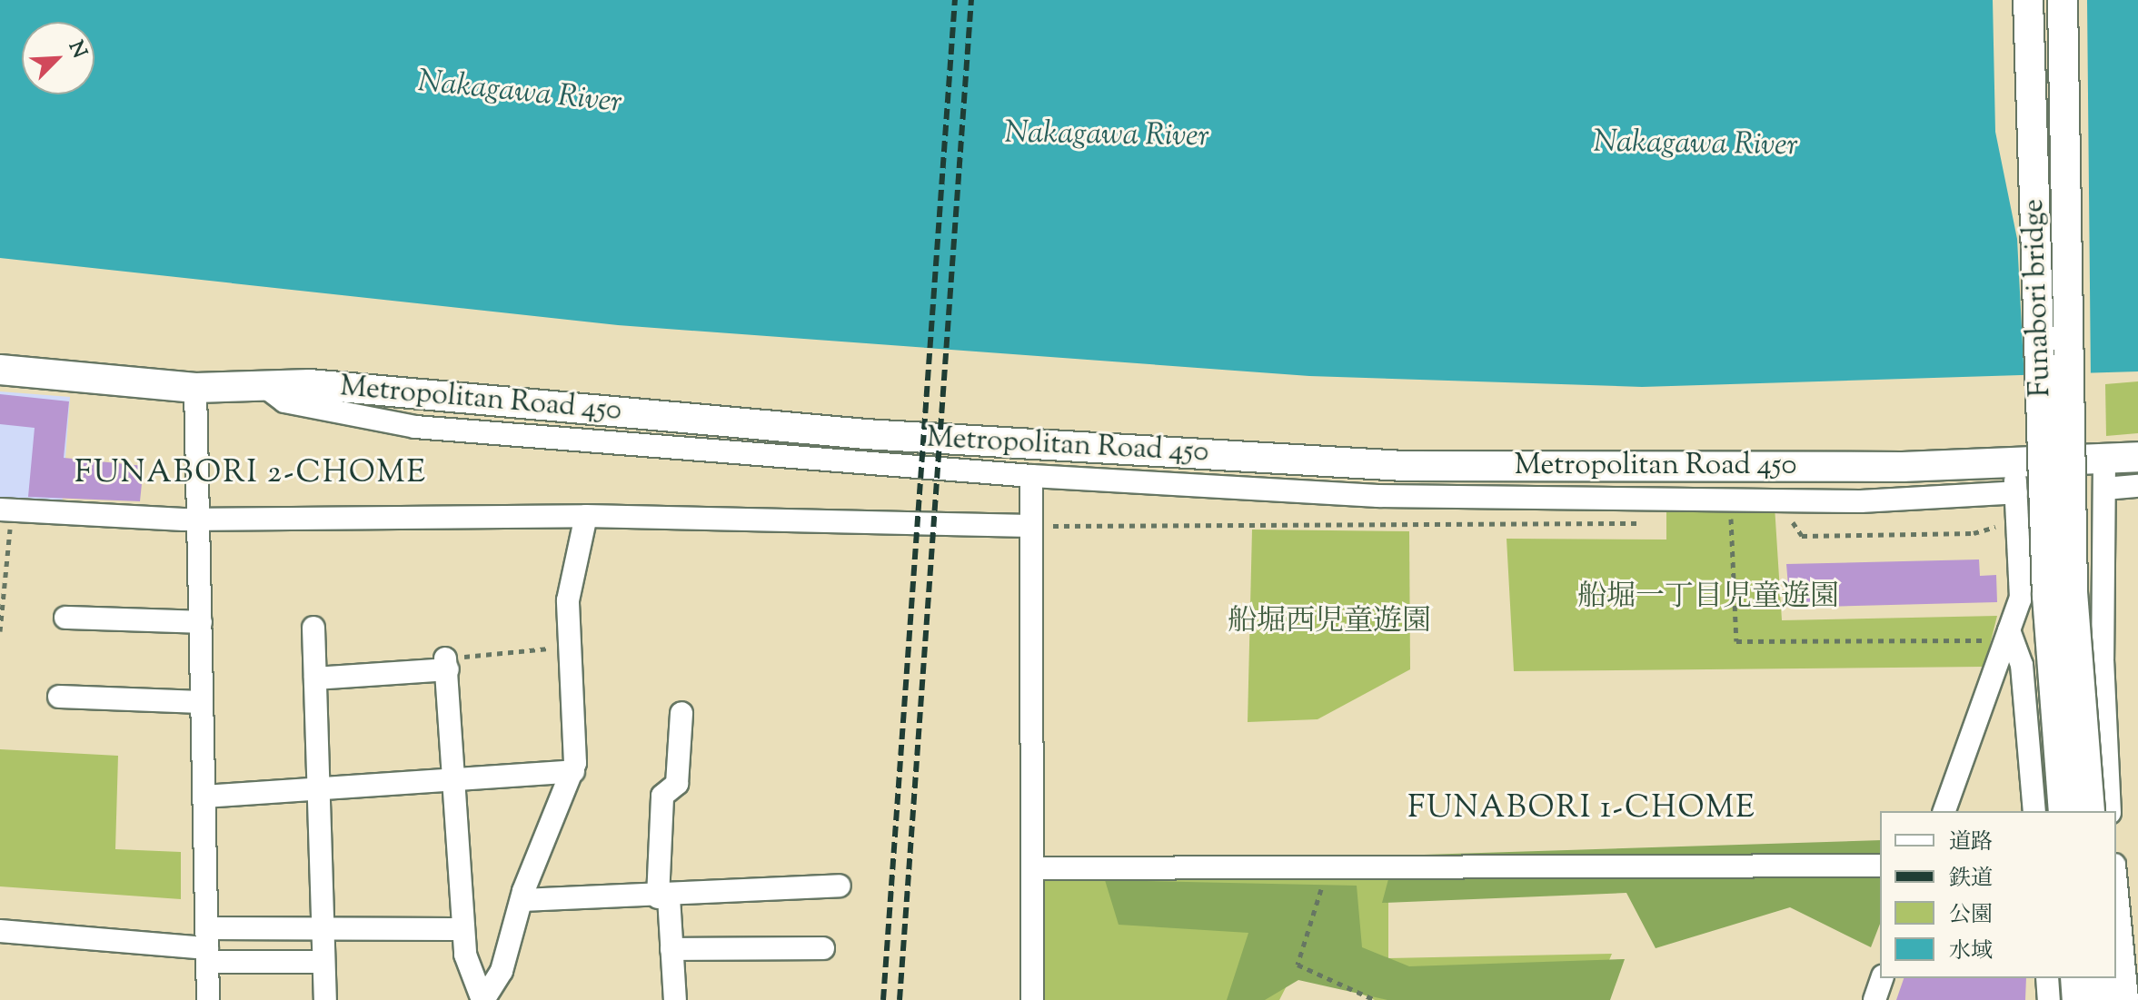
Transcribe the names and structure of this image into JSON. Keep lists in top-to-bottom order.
{
  "streets": {
    "main road": ["Funabori bridge", "Metropolitan Road 450"]
  },
  "districts": ["FUNABORI 2-CHOME", "FUNABORI 1-CHOME"],
  "water": ["Nakagawa River"],
  "parks": ["船堀一丁目児童遊園", "船堀西児童遊園"],
  "legend": [
    "道路",
    "鉄道",
    "公園",
    "水域"
  ],
  "north": "top right"
}
